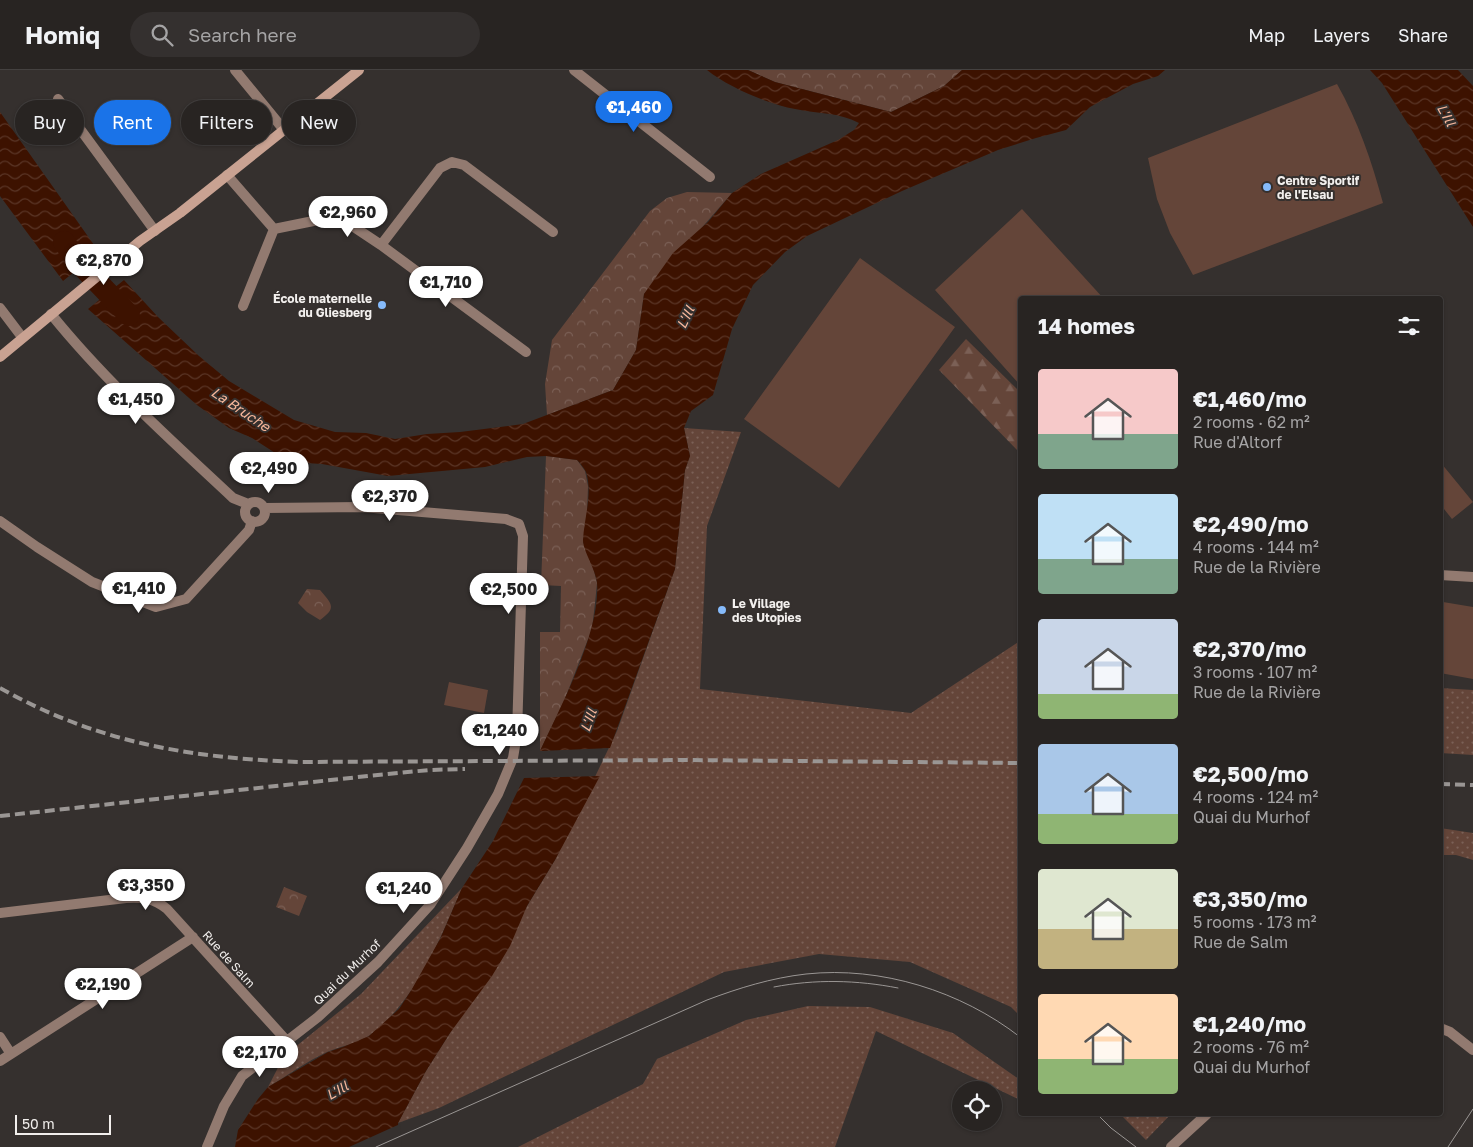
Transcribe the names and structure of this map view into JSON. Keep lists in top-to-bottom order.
{
  "streets": {
    "street": ["Rue de Salm", "Quai du Murhof"]
  },
  "crossings": [
    ["Rue de Salm", "Quai du Murhof"]
  ],
  "water": ["L'Ill", "La Bruche"],
  "places": ["Centre Sportif de l'Elsau", "École maternelle du Gliesberg", "Le Village des Utopies"],
  "scale_bar": "50 m",
  "page": {
    "header": "Homiq",
    "search": "Search here",
    "nav": ["Map", "Layers", "Share"],
    "price": [
      "€1,460",
      "€2,960",
      "€2,870",
      "€1,710",
      "€1,450",
      "€2,490",
      "€2,370",
      "€1,410",
      "€2,500",
      "€1,240",
      "€3,350",
      "€1,240",
      "€2,190",
      "€2,170"
    ],
    "chip": [
      "Buy",
      "Rent",
      "Filters",
      "New"
    ],
    "heading": "14 homes",
    "list": [
      {
        "name": "€1,460/mo",
        "note": "2 rooms · 62 m² · Rue d'Altorf"
      },
      {
        "name": "€2,490/mo",
        "note": "4 rooms · 144 m² · Rue de la Rivière"
      },
      {
        "name": "€2,370/mo",
        "note": "3 rooms · 107 m² · Rue de la Rivière"
      },
      {
        "name": "€2,500/mo",
        "note": "4 rooms · 124 m² · Quai du Murhof"
      },
      {
        "name": "€3,350/mo",
        "note": "5 rooms · 173 m² · Rue de Salm"
      },
      {
        "name": "€1,240/mo",
        "note": "2 rooms · 76 m² · Quai du Murhof"
      }
    ],
    "scale": "50 m"
  }
}
